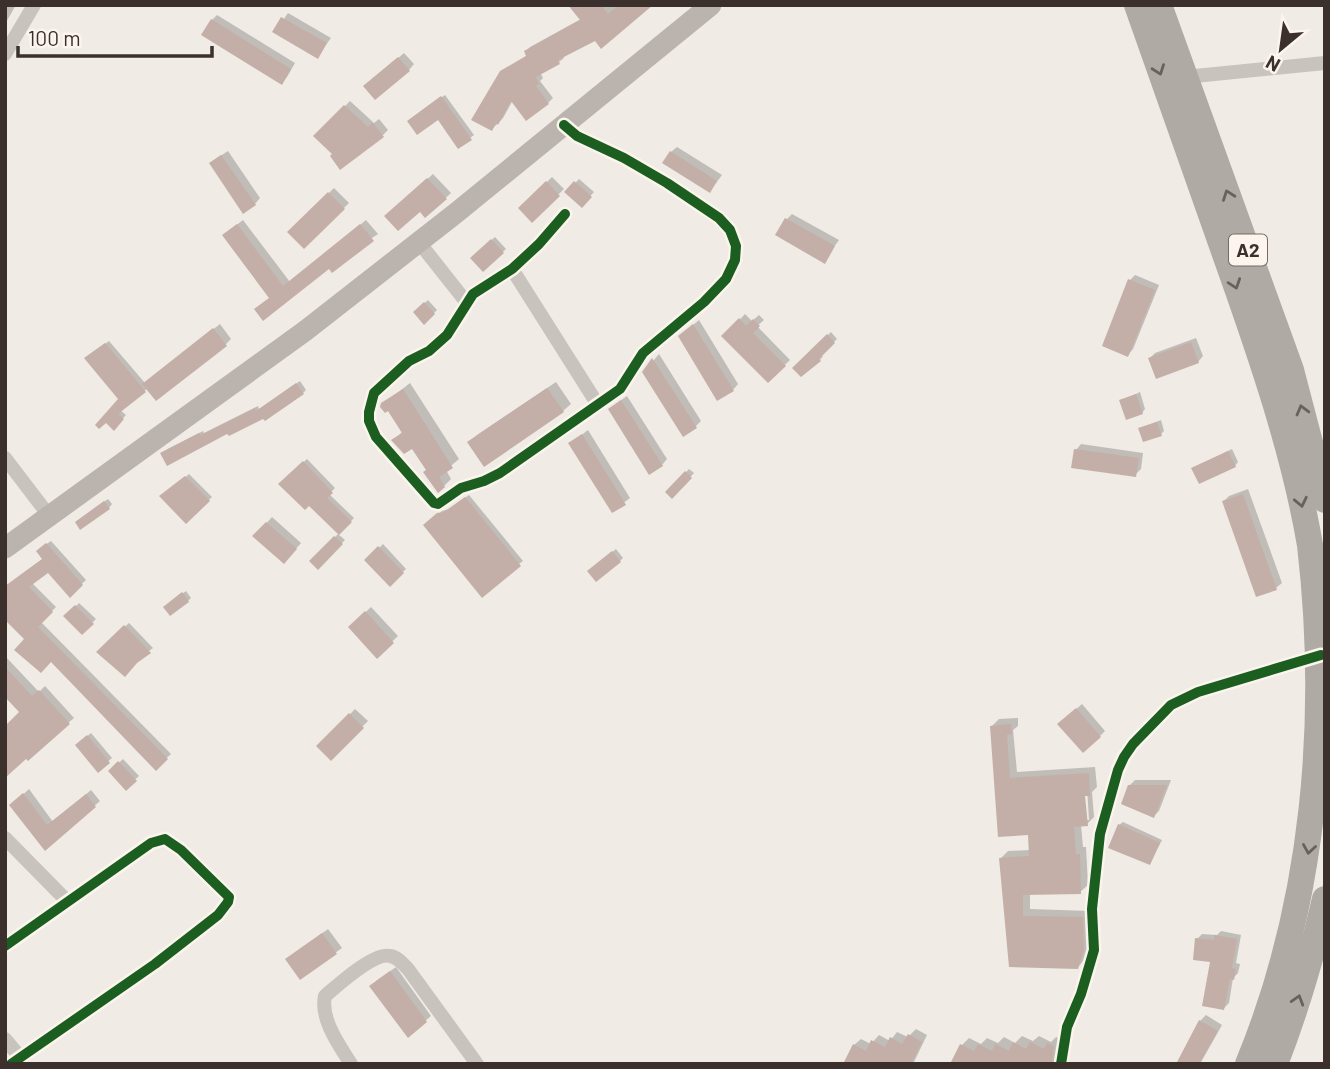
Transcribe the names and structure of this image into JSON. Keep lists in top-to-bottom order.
{
  "streets": {
    "highway": ["A2"]
  },
  "scale_bar": "100 m",
  "north": "bottom left"
}
